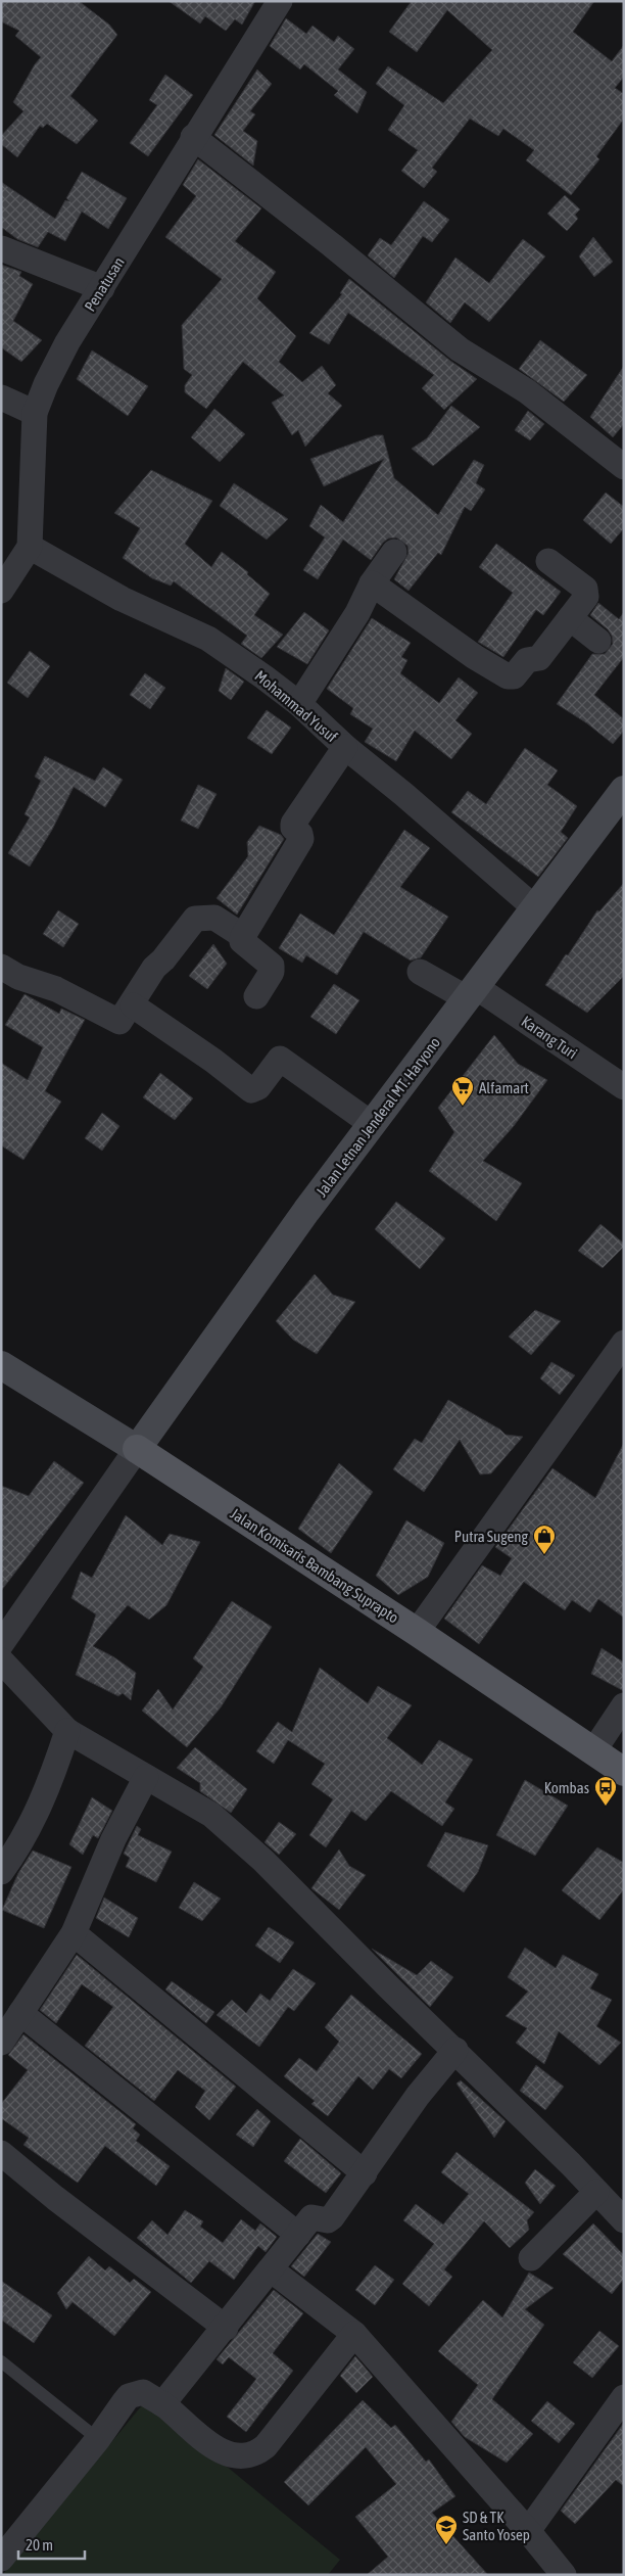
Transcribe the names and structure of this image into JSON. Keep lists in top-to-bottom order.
{
  "streets": {
    "main road": ["Jalan Letnan Jenderal MT. Haryono", "Jalan Komisaris Bambang Suprapto"],
    "street": ["Penatusan", "Mohammad Yusuf", "Karang Turi"]
  },
  "crossings": [
    ["Penatusan", "Mohammad Yusuf"],
    ["Mohammad Yusuf", "Jalan Letnan Jenderal MT. Haryono"],
    ["Karang Turi", "Jalan Letnan Jenderal MT. Haryono"],
    ["Jalan Letnan Jenderal MT. Haryono", "Jalan Komisaris Bambang Suprapto"]
  ],
  "places": {
    "supermarket": ["Alfamart"],
    "shop": ["Putra Sugeng"],
    "bus stop": ["Kombas"],
    "school or university": ["SD & TK Santo Yosep"]
  },
  "scale_bar": "20 m"
}
